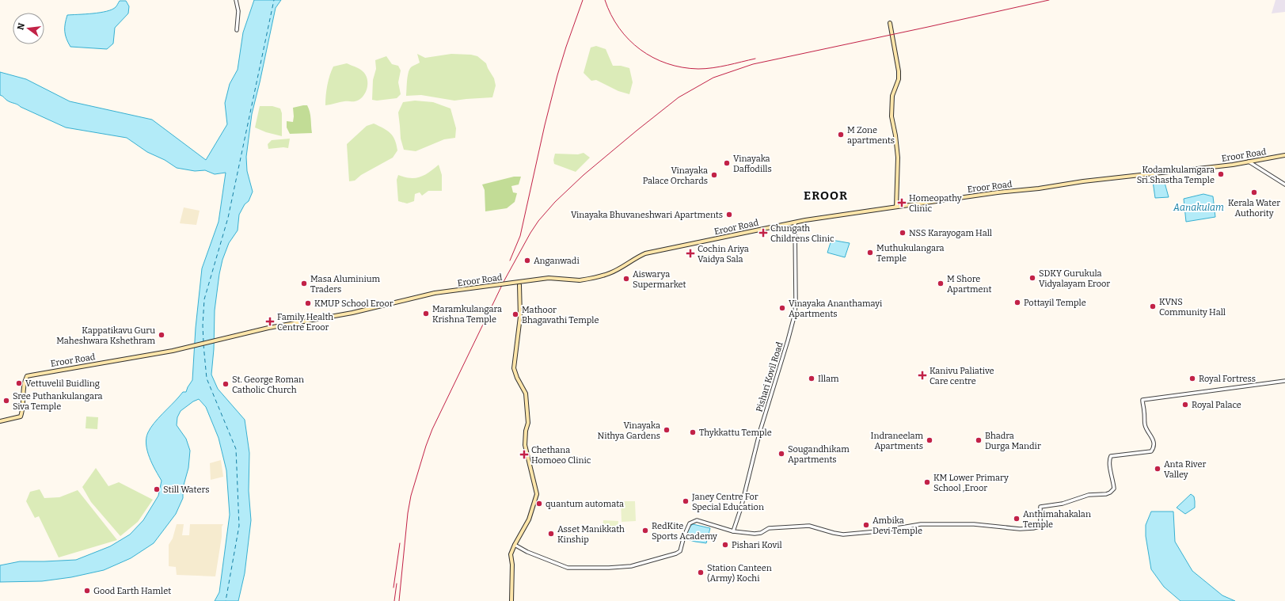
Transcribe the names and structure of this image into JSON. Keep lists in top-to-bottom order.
{
  "streets": {
    "main road": ["Eroor Road"],
    "street": ["Pishari Kovil Road"]
  },
  "crossings": [
    ["Eroor Road", "Pishari Kovil Road"]
  ],
  "districts": ["EROOR"],
  "water": ["Aanakulam"],
  "places": {
    "other": [
      "M Zone apartments",
      "Vinayaka Daffodills",
      "Kodamkulamgara Sri.Shastha Temple",
      "Vinayaka Palace Orchards",
      "Kerala Water Authority",
      "Vinayaka Bhuvaneshwari Apartments",
      "NSS Karayogam Hall",
      "Muthukulangara Temple",
      "Anganwadi",
      "SDKY Gurukula Vidyalayam Eroor",
      "Aiswarya Supermarket",
      "Masa Aluminium Traders",
      "M Shore Apartment",
      "Pottayil Temple",
      "KMUP School Eroor",
      "KVNS Community Hall",
      "Vinayaka Ananthamayi Apartments",
      "Maramkulangara Krishna Temple",
      "Mathoor Bhagavathi Temple",
      "Kappatikavu Guru Maheshwara Kshethram",
      "Illam",
      "Royal Fortress",
      "Vettuvelil Buidling",
      "St. George Roman Catholic Church",
      "Sree Puthankulangara Siva Temple",
      "Royal Palace",
      "Vinayaka Nithya Gardens",
      "Thykkattu Temple",
      "Indraneelam Apartments",
      "Bhadra Durga Mandir",
      "Sougandhikam Apartments",
      "Anta River Valley",
      "KM Lower Primary School ,Eroor",
      "Still Waters",
      "Janey Centre For Special Education",
      "quantum automata",
      "Anthimahakalan Temple",
      "Ambika Devi Temple",
      "RedKite Sports Academy",
      "Asset Manikkath Kinship",
      "Pishari Kovil",
      "Station Canteen (Army) Kochi",
      "Good Earth Hamlet"
    ],
    "health": [
      "Homeopathy Clinic",
      "Chungath Childrens Clinic",
      "Cochin Ariya Vaidya Sala",
      "Family Health Centre Eroor",
      "Kanivu Paliative Care centre",
      "Chethana Homoeo Clinic"
    ]
  },
  "north": "left"
}
